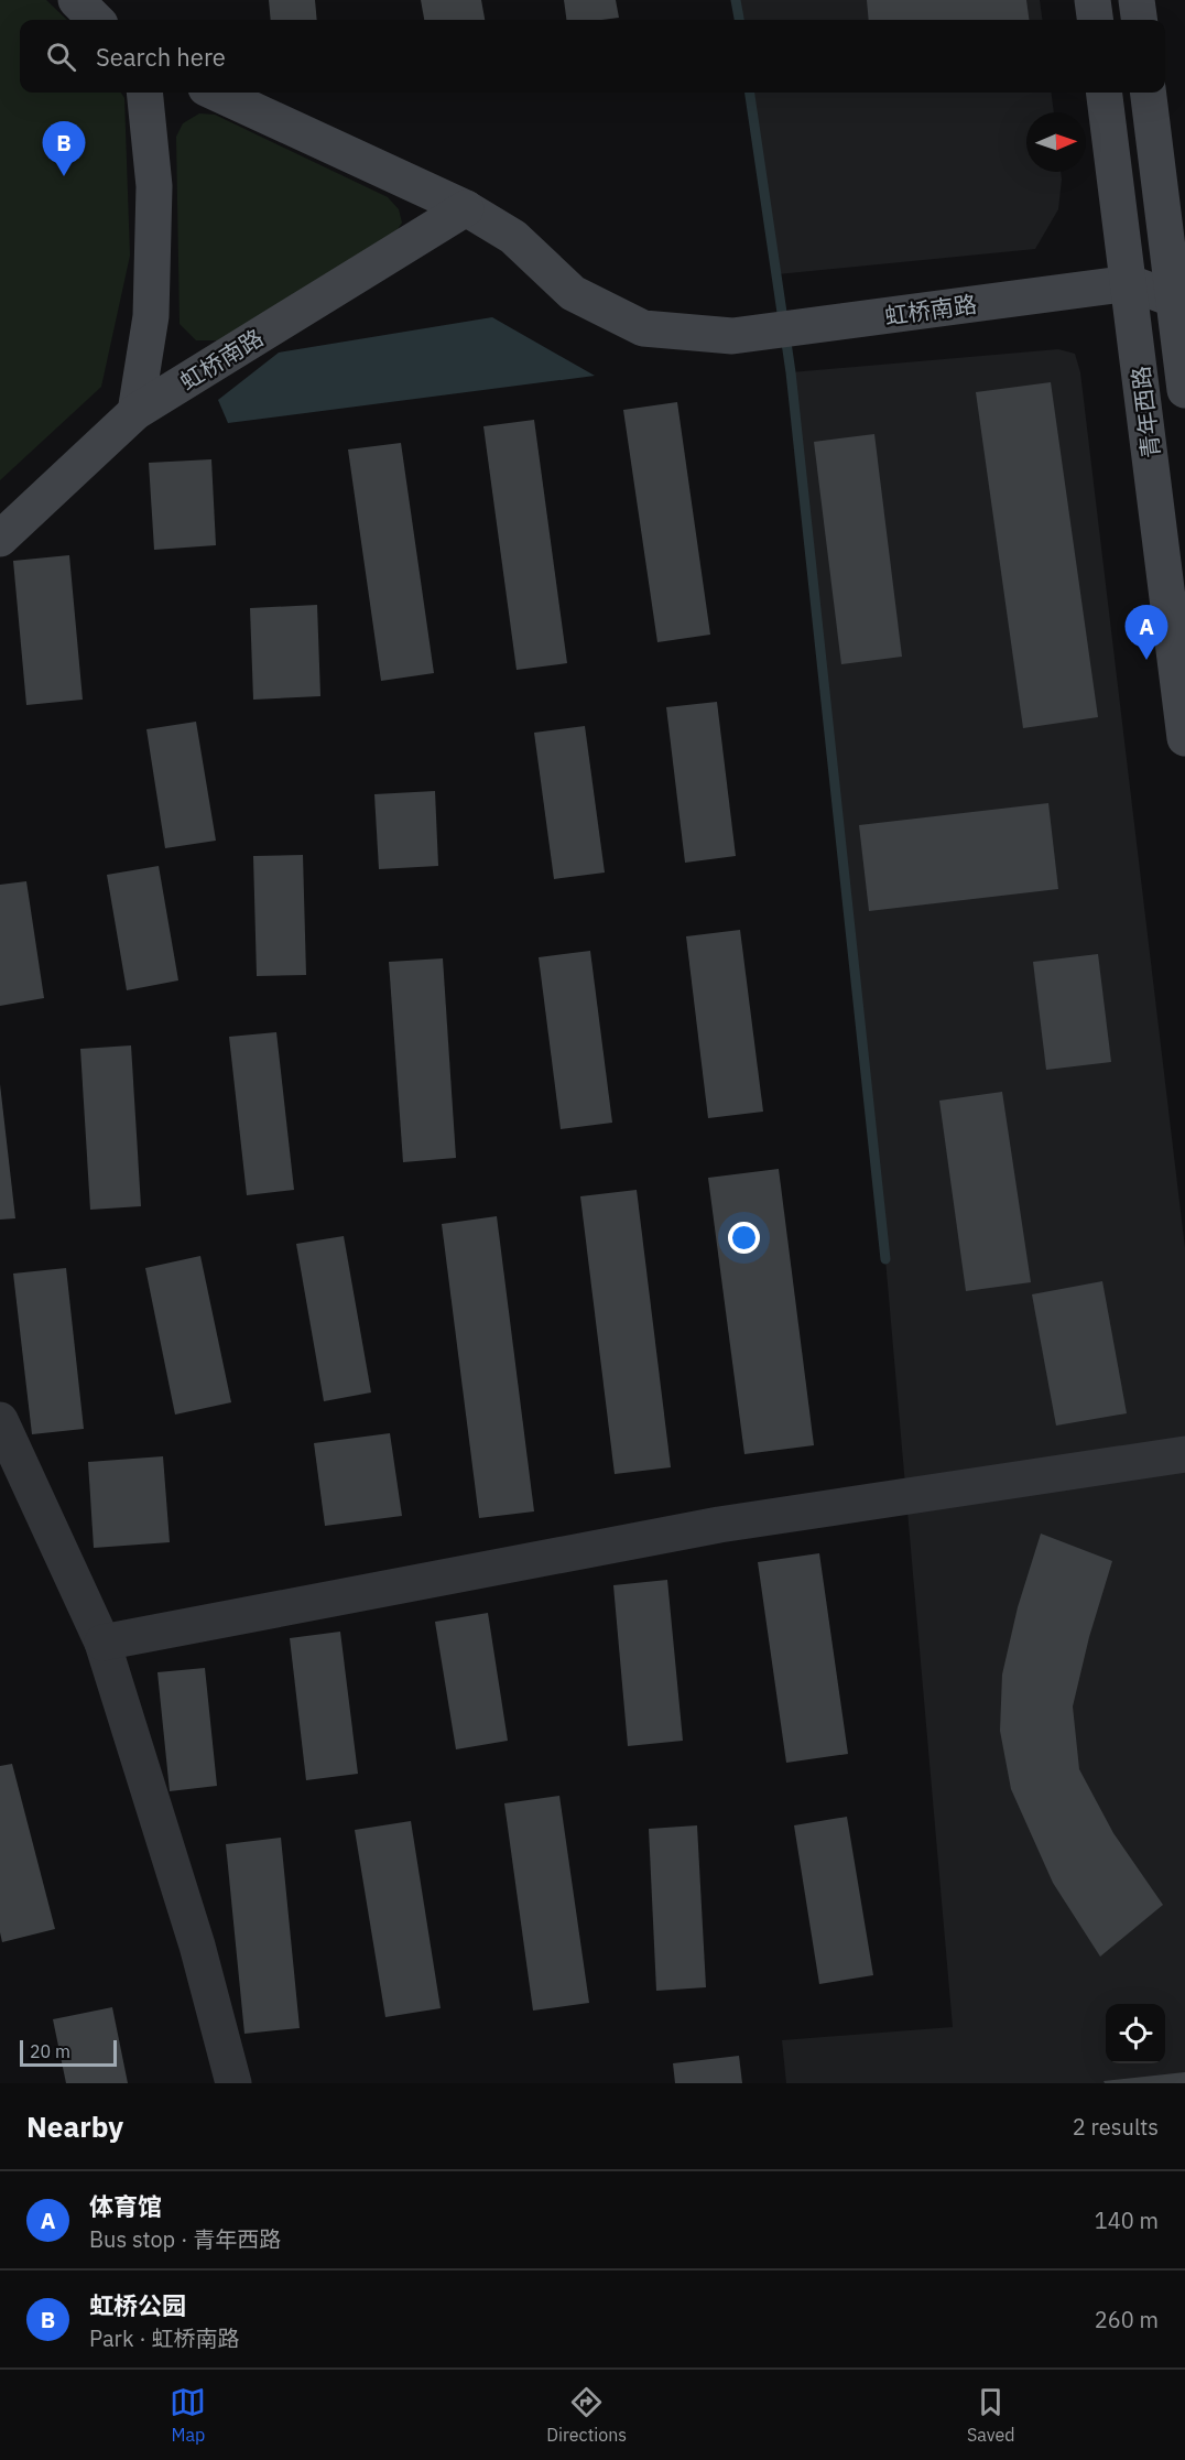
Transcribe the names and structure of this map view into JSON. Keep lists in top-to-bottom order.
{
  "streets": {
    "street": ["虹桥南路", "青年西路"]
  },
  "crossings": [
    ["虹桥南路", "青年西路"]
  ],
  "scale_bar": "20 m",
  "north": "right",
  "page": {
    "search": "Search here",
    "pins": ["B", "A"],
    "scale": "20 m",
    "heading": ["Nearby", "2 results"],
    "list": [
      {
        "mark": "A",
        "name": "体育馆",
        "note": "Bus stop · 青年西路",
        "value": "140 m"
      },
      {
        "mark": "B",
        "name": "虹桥公园",
        "note": "Park · 虹桥南路",
        "value": "260 m"
      }
    ],
    "nav": ["Map", "Directions", "Saved"]
  }
}
